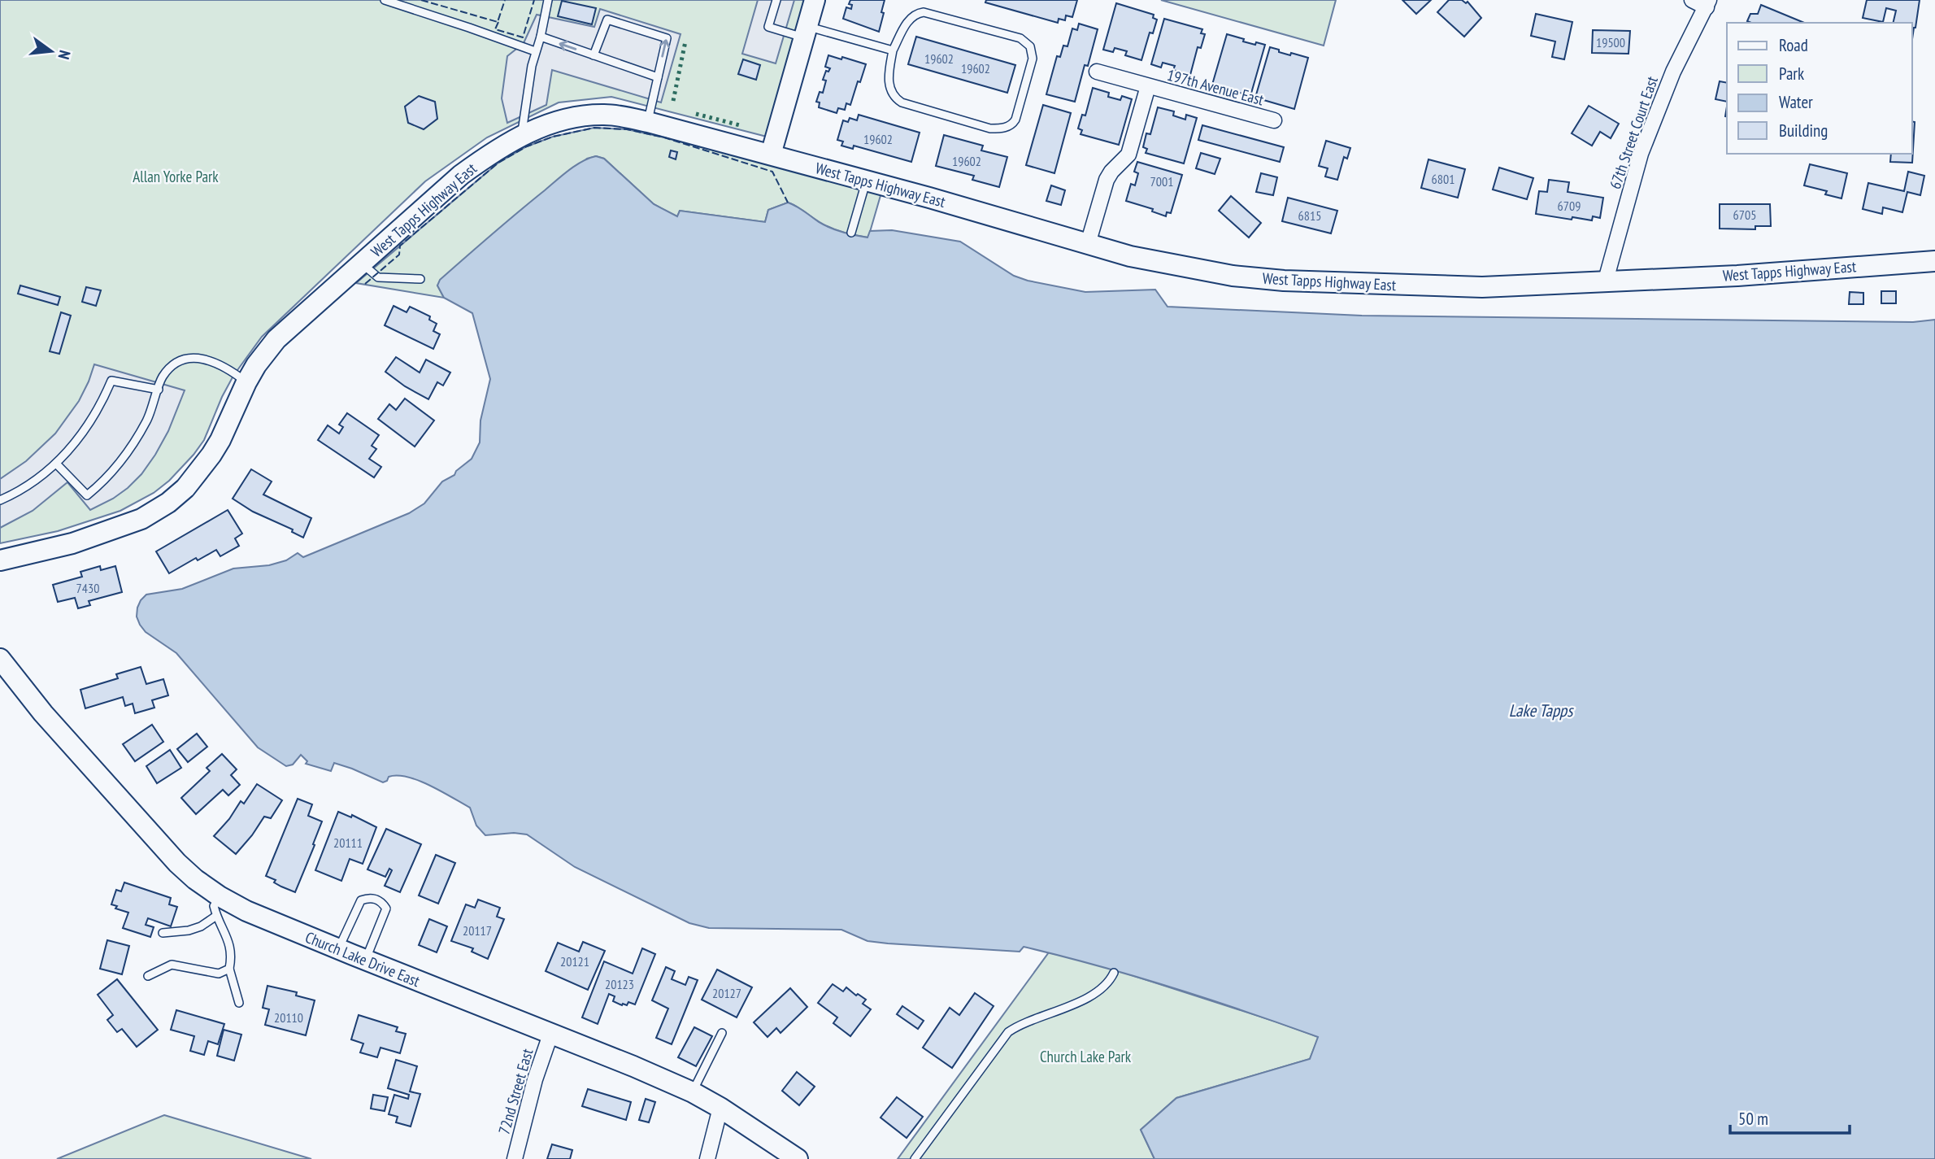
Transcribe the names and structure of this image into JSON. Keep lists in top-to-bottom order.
{
  "streets": {
    "street": [
      "197th Avenue East",
      "67th Street Court East",
      "West Tapps Highway East",
      "Church Lake Drive East",
      "72nd Street East"
    ]
  },
  "crossings": [
    ["197th Avenue East", "West Tapps Highway East"],
    ["67th Street Court East", "West Tapps Highway East"],
    ["Church Lake Drive East", "72nd Street East"]
  ],
  "water": ["Lake Tapps"],
  "parks": ["Allan Yorke Park", "Church Lake Park"],
  "house_numbers": [
    "19500",
    "19602",
    "19602",
    "19602",
    "19602",
    "6801",
    "7001",
    "6709",
    "6705",
    "6815",
    "7430",
    "20111",
    "20117",
    "20121",
    "20123",
    "20127",
    "20110"
  ],
  "legend": [
    "Road",
    "Park",
    "Water",
    "Building"
  ],
  "scale_bar": "50 m",
  "north": "right"
}
